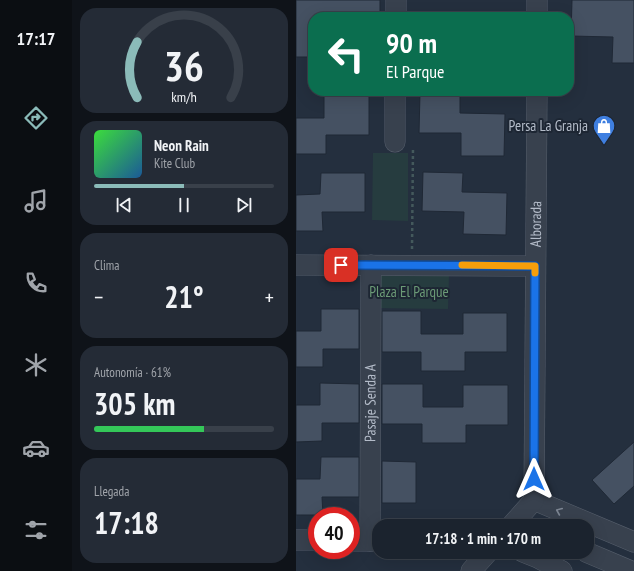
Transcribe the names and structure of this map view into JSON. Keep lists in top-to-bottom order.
{
  "streets": {
    "street": ["Alborada", "Pasaje Senda A"]
  },
  "parks": ["Plaza El Parque"],
  "places": {
    "shop": ["Persa La Granja"]
  },
  "page": {
    "tabs": "17:17",
    "turn": ["90 m", "El Parque"],
    "song": ["Neon Rain", "Kite Club"],
    "tile": [
      "Clima",
      ["Autonomía · 61%", "305 km"],
      ["Llegada", "17:18"]
    ],
    "heat": ["−", "21°", "+"],
    "limit": "40",
    "trip": "17:18 · 1 min · 170 m",
    "gauge": ["36", "km/h"]
  }
}
